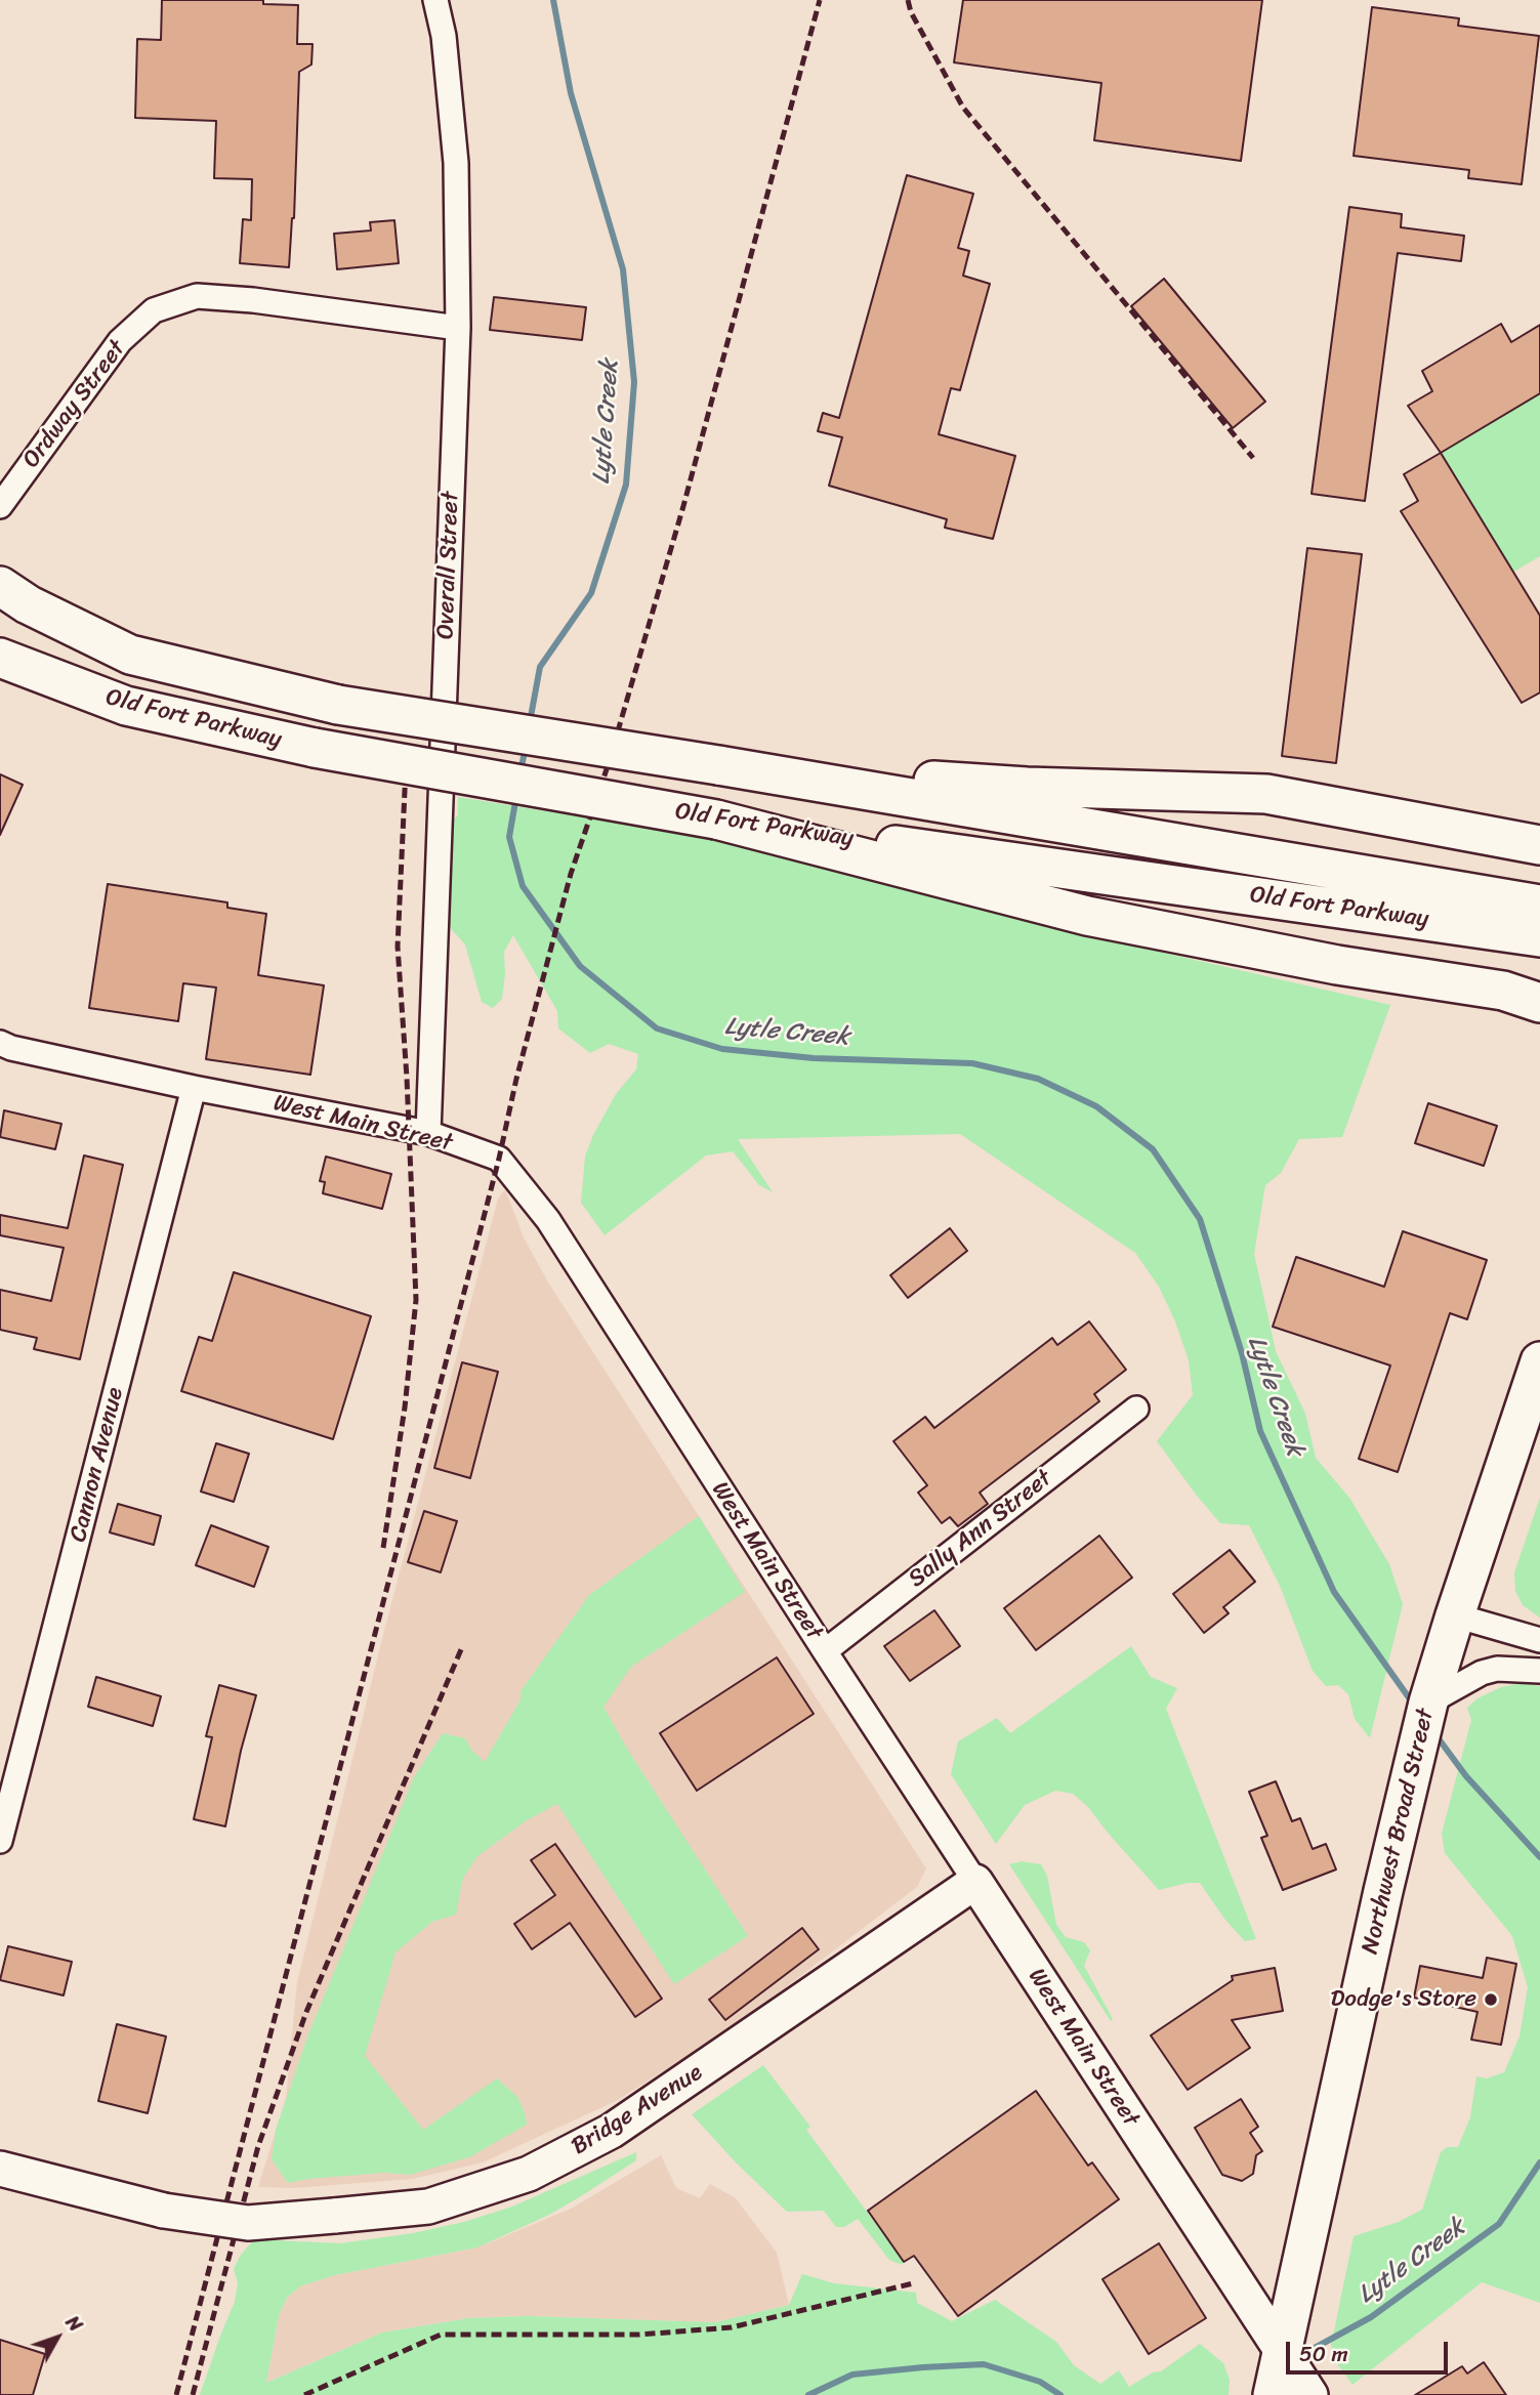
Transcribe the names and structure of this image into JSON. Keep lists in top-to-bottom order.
{
  "streets": {
    "main road": ["Old Fort Parkway", "Northwest Broad Street"],
    "street": [
      "Ordway Street",
      "Overall Street",
      "West Main Street",
      "Cannon Avenue",
      "Sally Ann Street",
      "Bridge Avenue"
    ]
  },
  "crossings": [
    ["Ordway Street", "Overall Street"],
    ["Overall Street", "West Main Street"],
    ["West Main Street", "Cannon Avenue"],
    ["West Main Street", "Sally Ann Street"],
    ["West Main Street", "Northwest Broad Street"],
    ["West Main Street", "Bridge Avenue"]
  ],
  "water": ["Lytle Creek"],
  "places": ["Dodge's Store"],
  "scale_bar": "50 m",
  "north": "top right"
}
